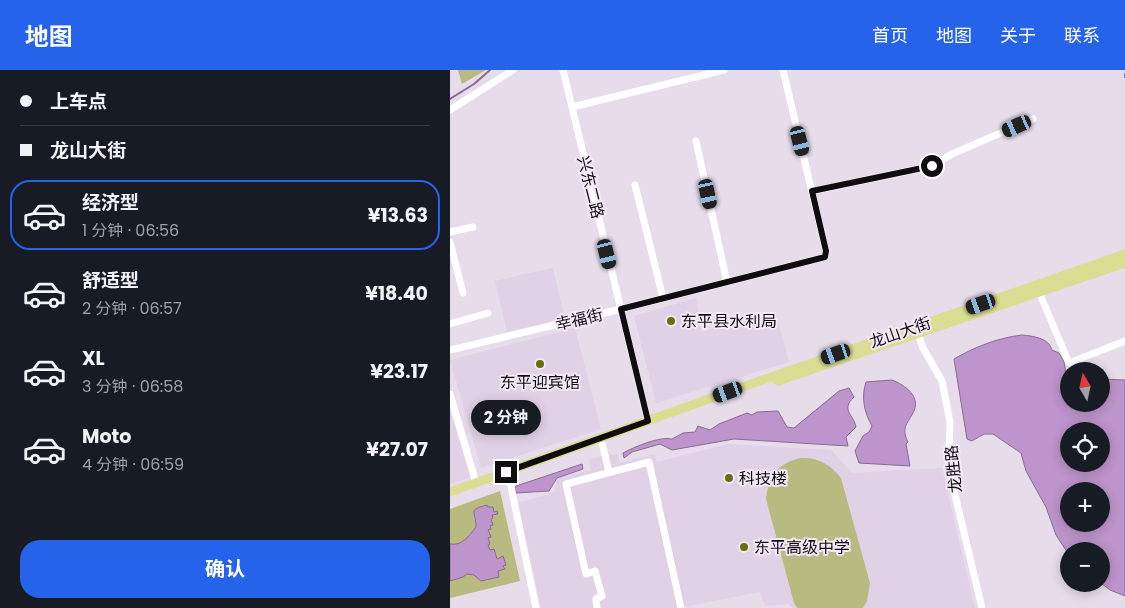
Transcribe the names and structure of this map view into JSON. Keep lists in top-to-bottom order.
{
  "streets": {
    "main road": ["龙山大街"],
    "street": ["兴东二路", "幸福街", "龙胜路"]
  },
  "crossings": [
    ["兴东二路", "幸福街"],
    ["兴东二路", "龙山大街"],
    ["龙山大街", "龙胜路"]
  ],
  "places": [
    "东平县水利局",
    "东平迎宾馆",
    "科技楼",
    "东平高级中学"
  ],
  "north": "top",
  "page": {
    "header": "地图",
    "nav": [
      "首页",
      "地图",
      "关于",
      "联系"
    ],
    "banner": ["上车点", "龙山大街"],
    "list": [
      {
        "name": "经济型",
        "note": "1 分钟 · 06:56",
        "value": "¥13.63"
      },
      {
        "name": "舒适型",
        "note": "2 分钟 · 06:57",
        "value": "¥18.40"
      },
      {
        "name": "XL",
        "note": "3 分钟 · 06:58",
        "value": "¥23.17"
      },
      {
        "name": "Moto",
        "note": "4 分钟 · 06:59",
        "value": "¥27.07"
      }
    ],
    "map_buttons": ["+", "−"],
    "bubble": "2 分钟",
    "buttons": "确认"
  }
}
